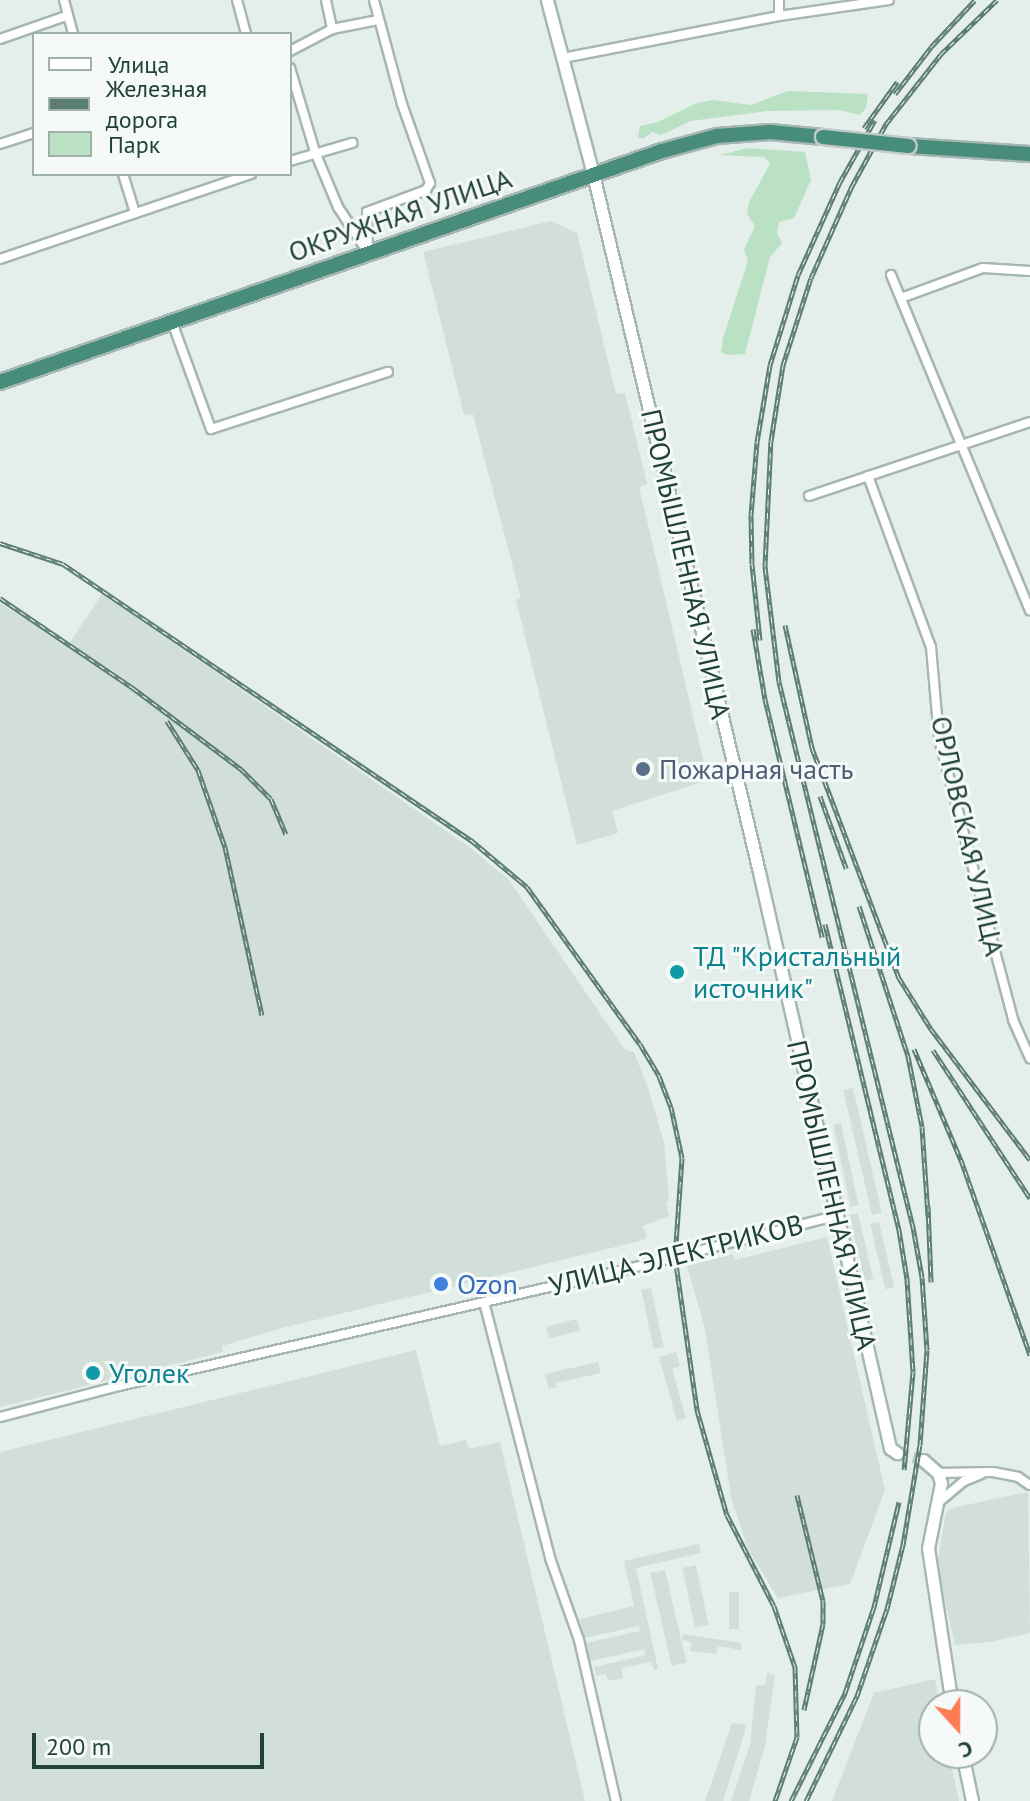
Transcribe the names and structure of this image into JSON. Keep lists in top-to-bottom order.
{
  "streets": {
    "highway": ["ОКРУЖНАЯ УЛИЦА"],
    "street": ["ПРОМЫШЛЕННАЯ УЛИЦА", "ОРЛОВСКАЯ УЛИЦА", "УЛИЦА ЭЛЕКТРИКОВ"]
  },
  "crossings": [
    ["ОКРУЖНАЯ УЛИЦА", "ПРОМЫШЛЕННАЯ УЛИЦА"],
    ["ПРОМЫШЛЕННАЯ УЛИЦА", "УЛИЦА ЭЛЕКТРИКОВ"]
  ],
  "places": [
    "Пожарная часть",
    "ТД \"Кристальный источник\"",
    "Ozon",
    "Уголек"
  ],
  "legend": ["Улица", "Железная дорога", "Парк"],
  "scale_bar": "200 m",
  "north": "bottom"
}
